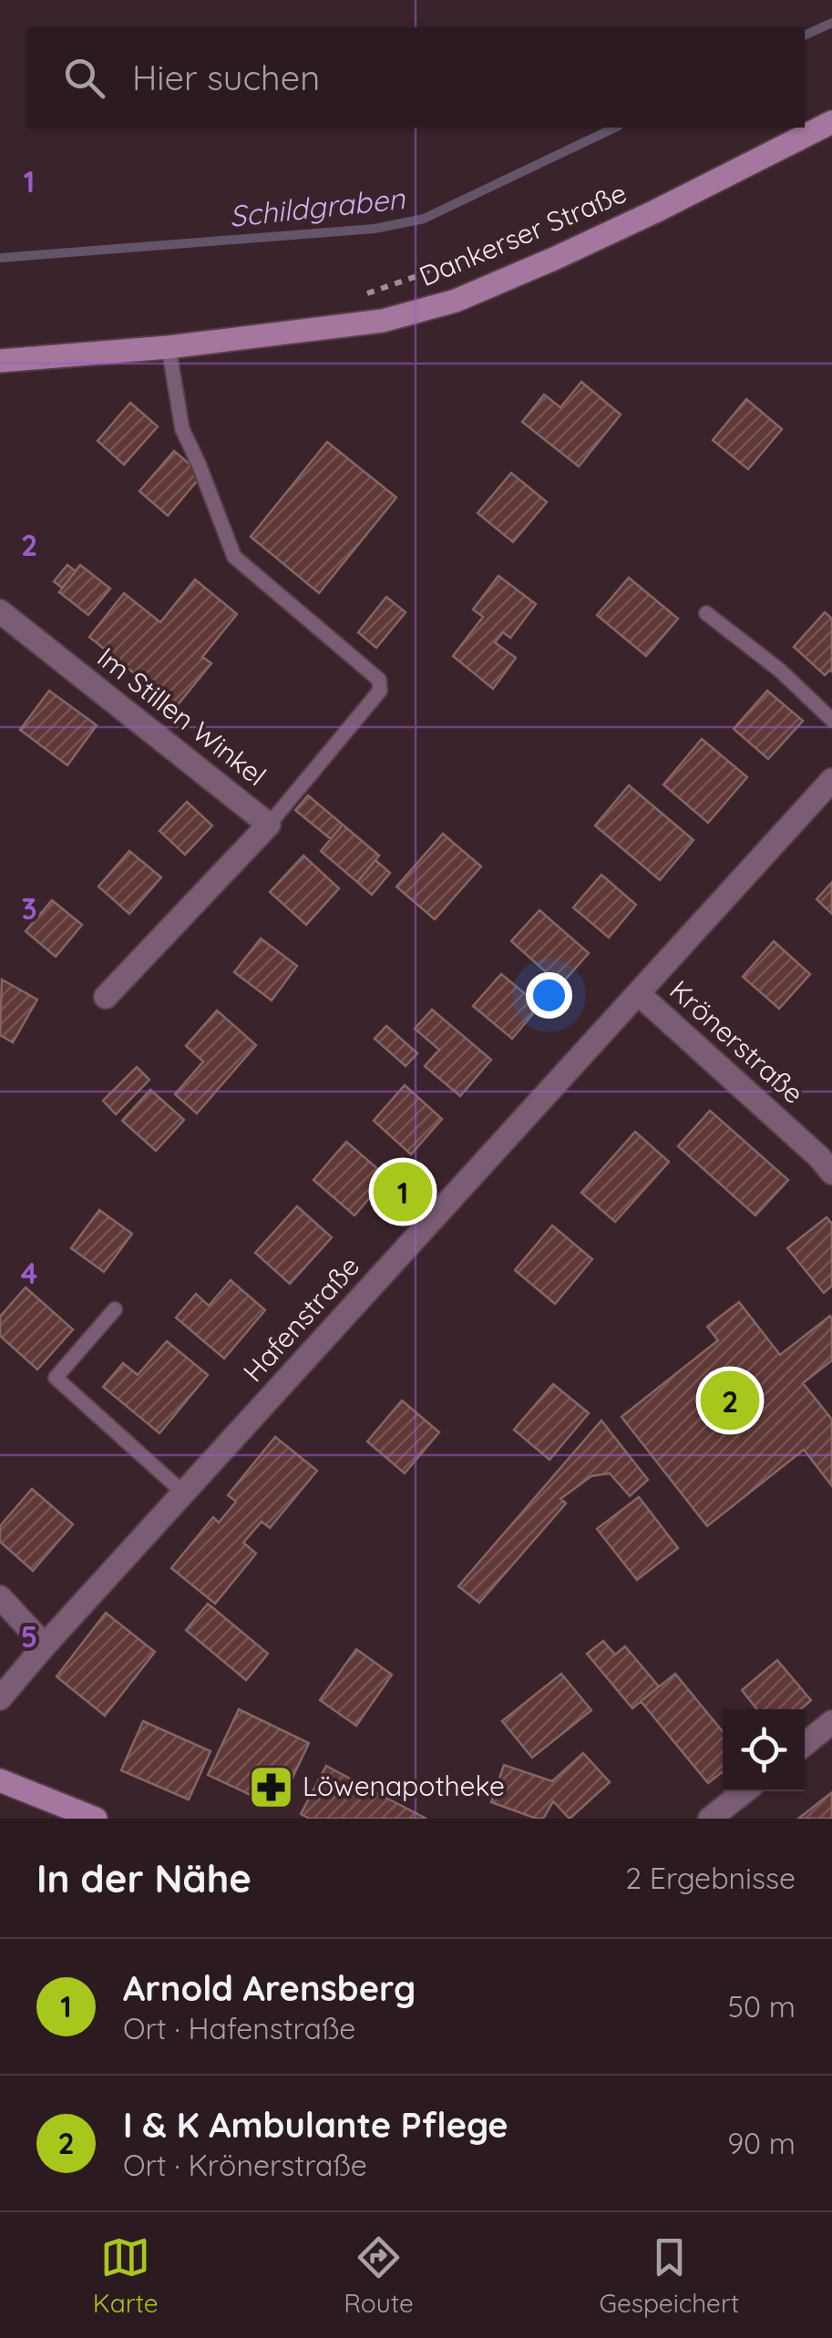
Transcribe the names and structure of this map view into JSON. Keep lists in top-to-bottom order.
{
  "streets": {
    "main road": ["Dankerser Straße"],
    "street": ["Im Stillen Winkel", "Krönerstraße", "Hafenstraße"]
  },
  "crossings": [
    ["Krönerstraße", "Hafenstraße"]
  ],
  "water": ["Schildgraben"],
  "places": {
    "pharmacy": ["Löwenapotheke"]
  },
  "page": {
    "search": "Hier suchen",
    "pins": ["1", "2"],
    "heading": ["In der Nähe", "2 Ergebnisse"],
    "list": [
      {
        "mark": "1",
        "name": "Arnold Arensberg",
        "note": "Ort · Hafenstraße",
        "value": "50 m"
      },
      {
        "mark": "2",
        "name": "I & K Ambulante Pflege",
        "note": "Ort · Krönerstraße",
        "value": "90 m"
      }
    ],
    "nav": ["Karte", "Route", "Gespeichert"]
  },
  "grid": {
    "rows": [
      "1",
      "2",
      "3",
      "4",
      "5"
    ]
  }
}
